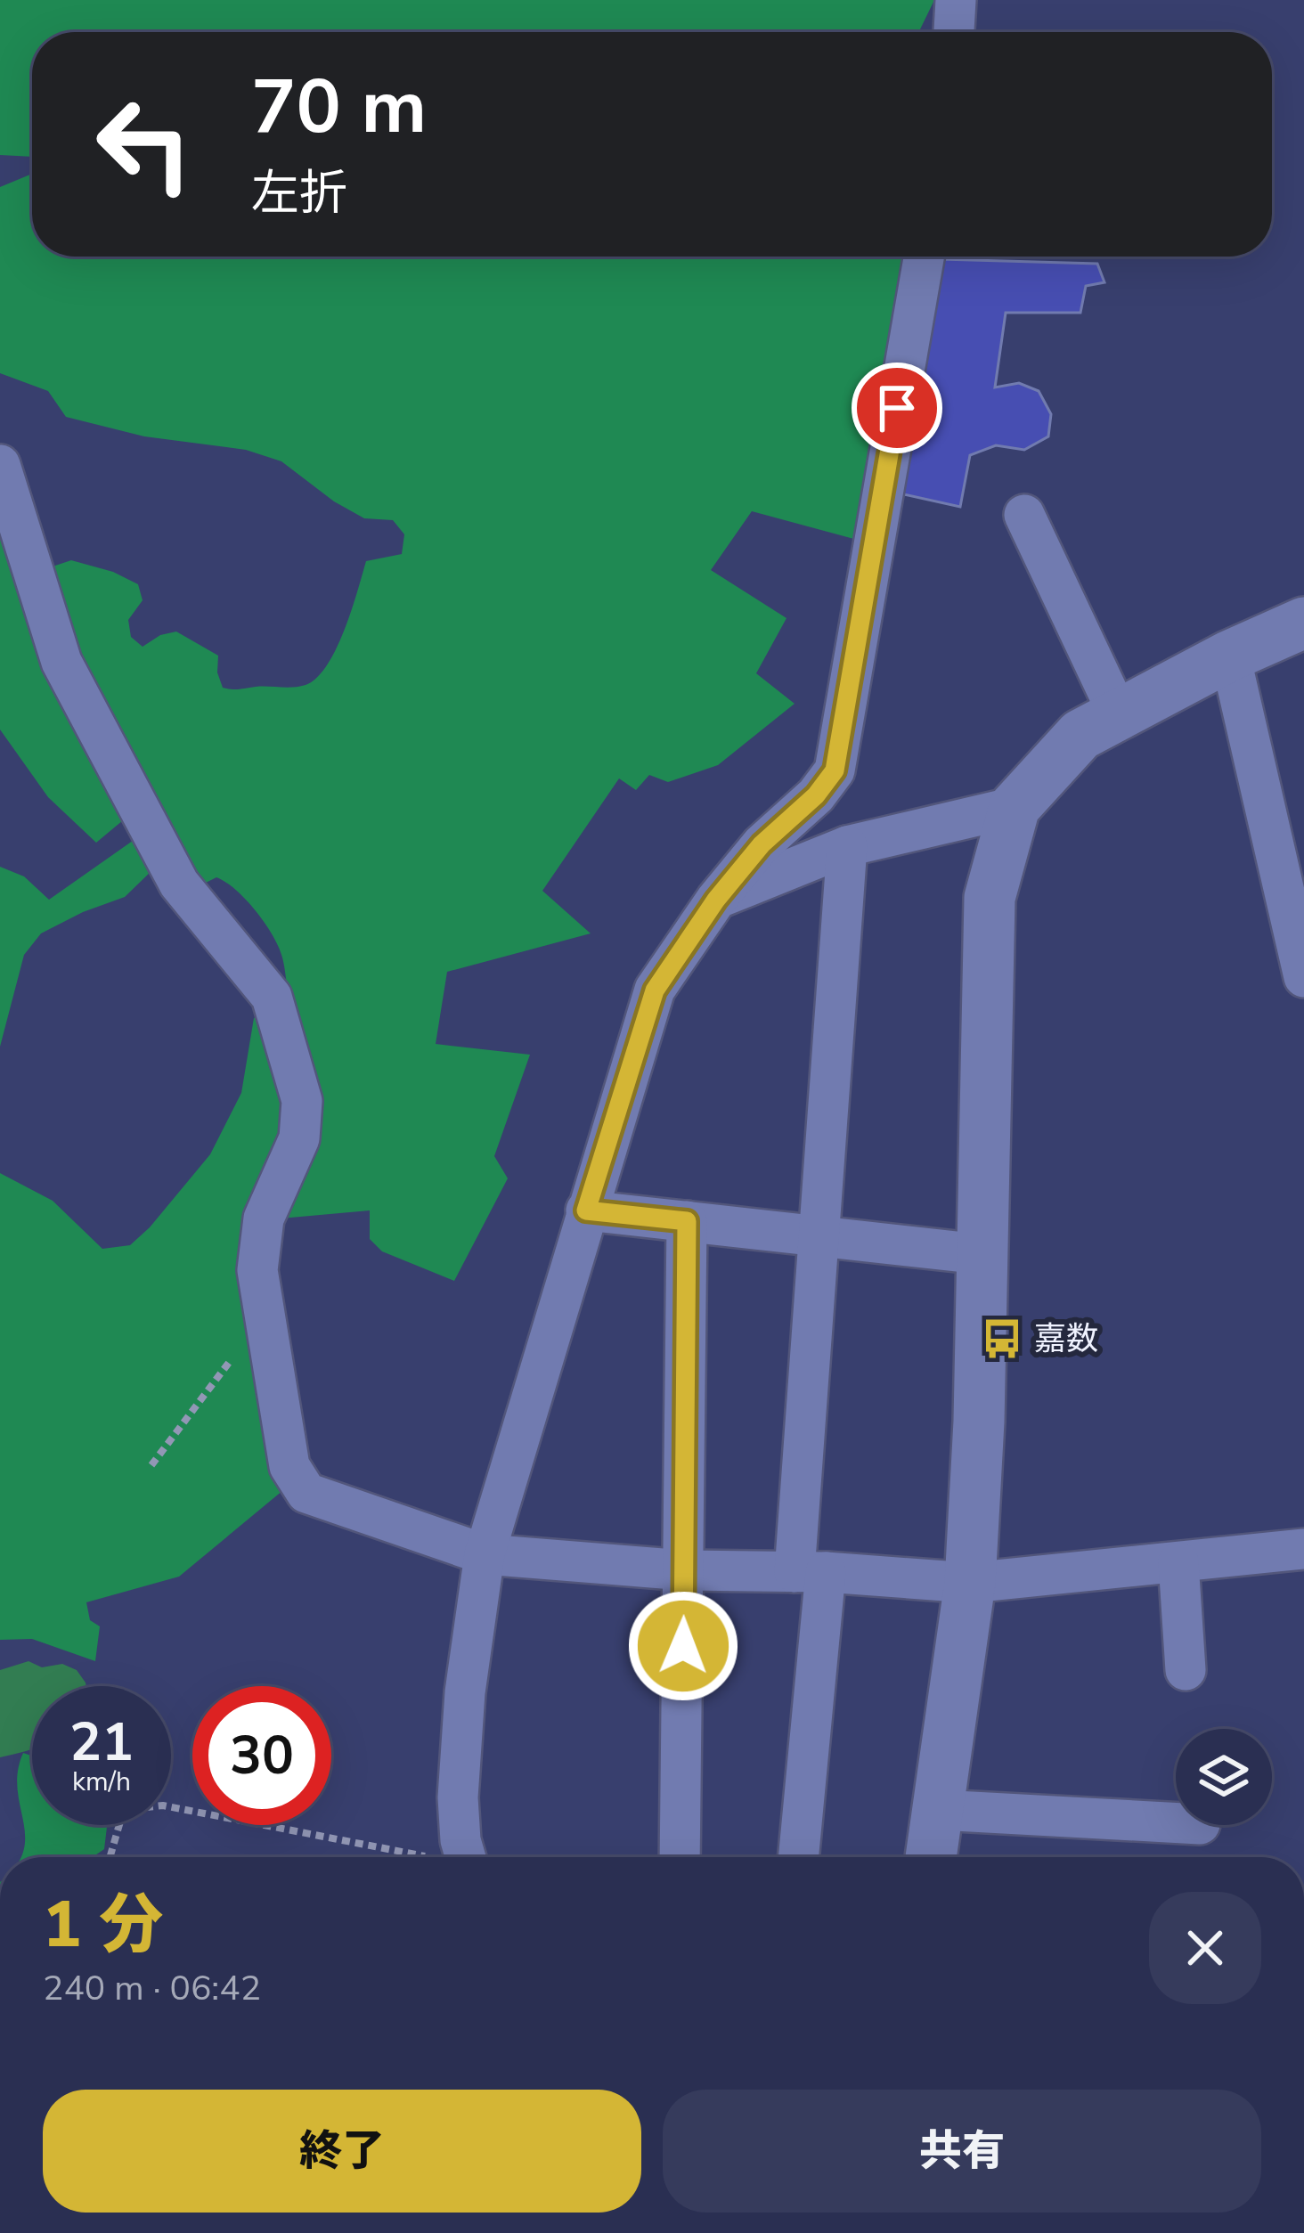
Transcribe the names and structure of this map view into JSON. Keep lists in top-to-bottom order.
{
  "places": {
    "bus stop": ["嘉数"]
  },
  "page": {
    "turn": ["70 m", "左折"],
    "speed": "21 km/h",
    "limit": "30",
    "heading": ["1 分", "240 m · 06:42"],
    "buttons": ["終了", "共有"]
  }
}
